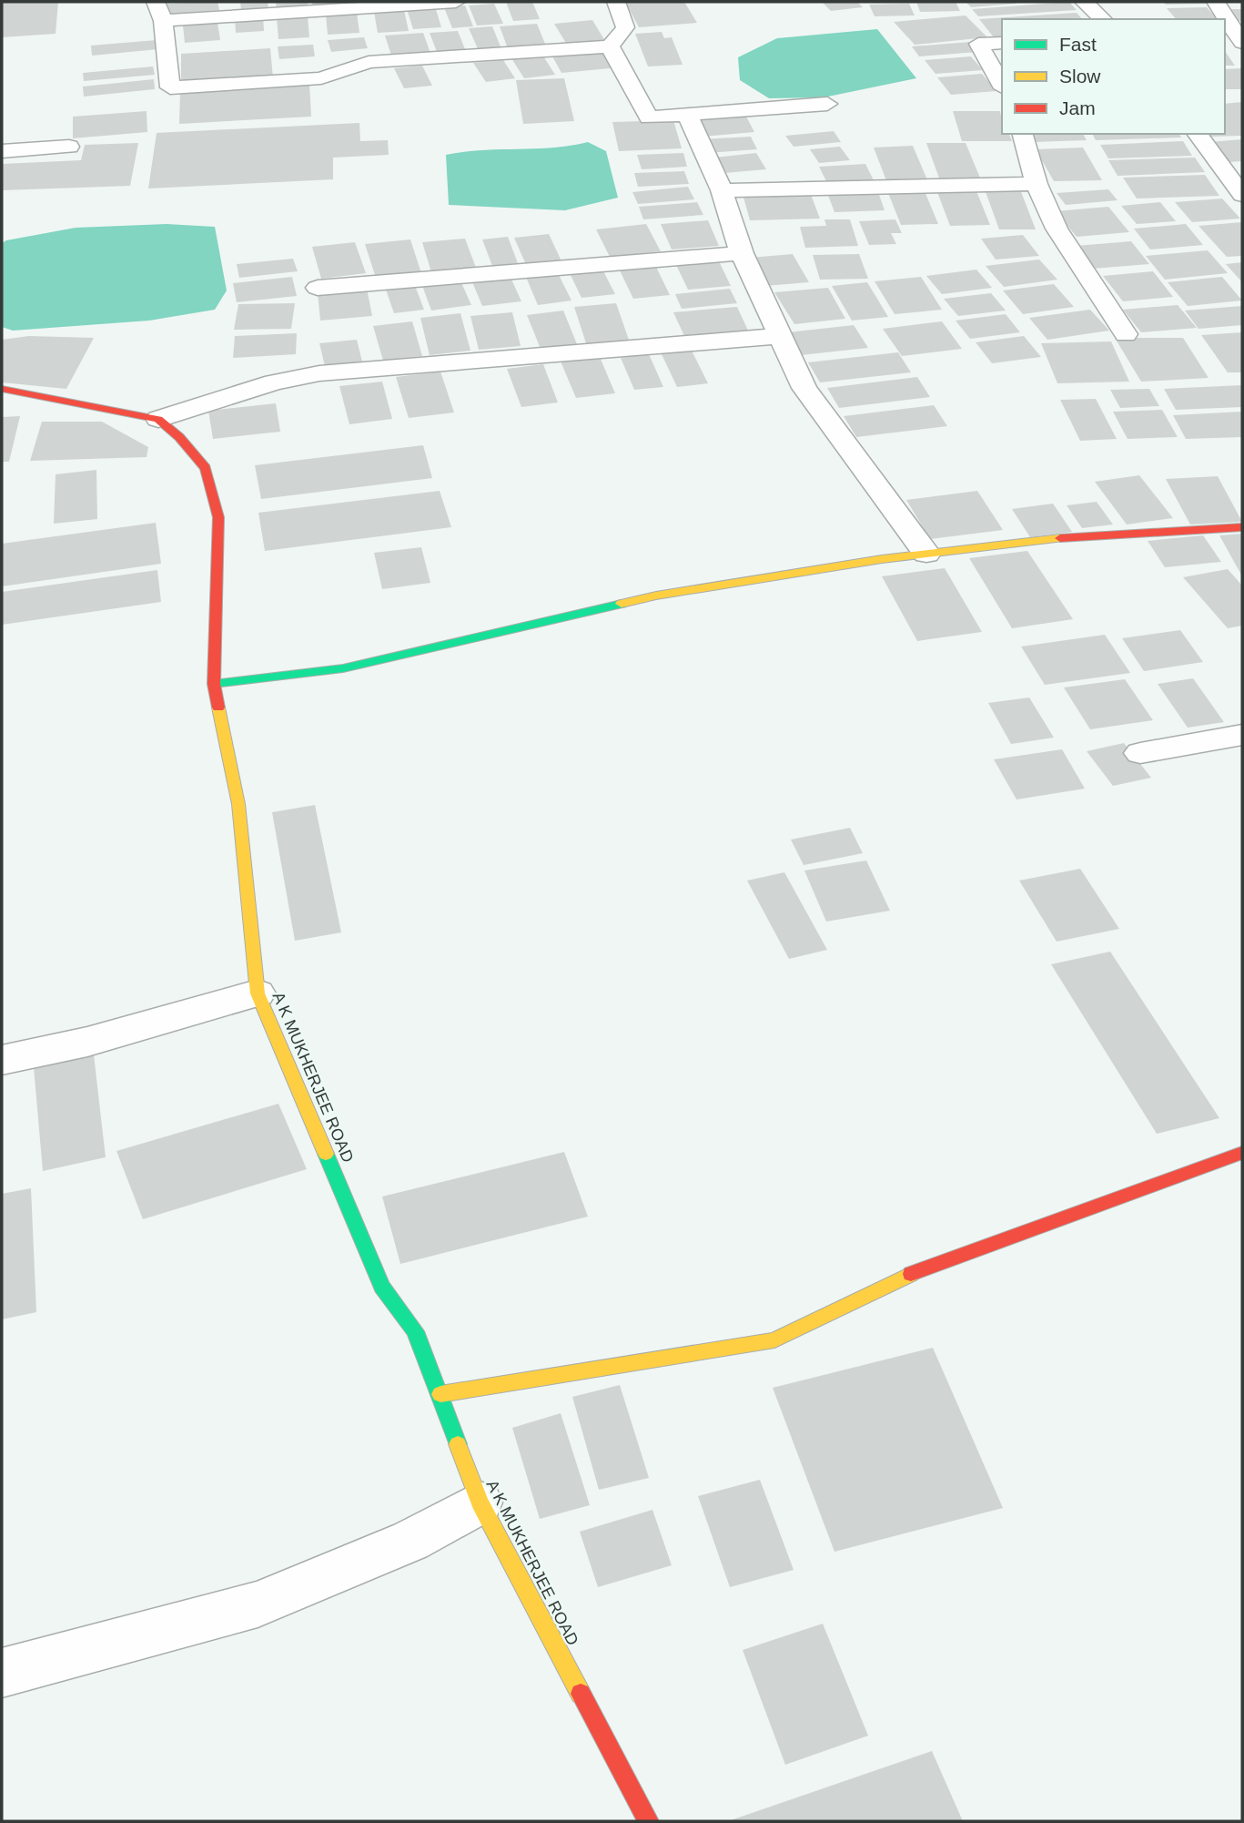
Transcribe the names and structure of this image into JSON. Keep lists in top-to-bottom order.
{
  "streets": {
    "street": ["A K MUKHERJEE ROAD"]
  },
  "legend": ["Fast", "Slow", "Jam"]
}
